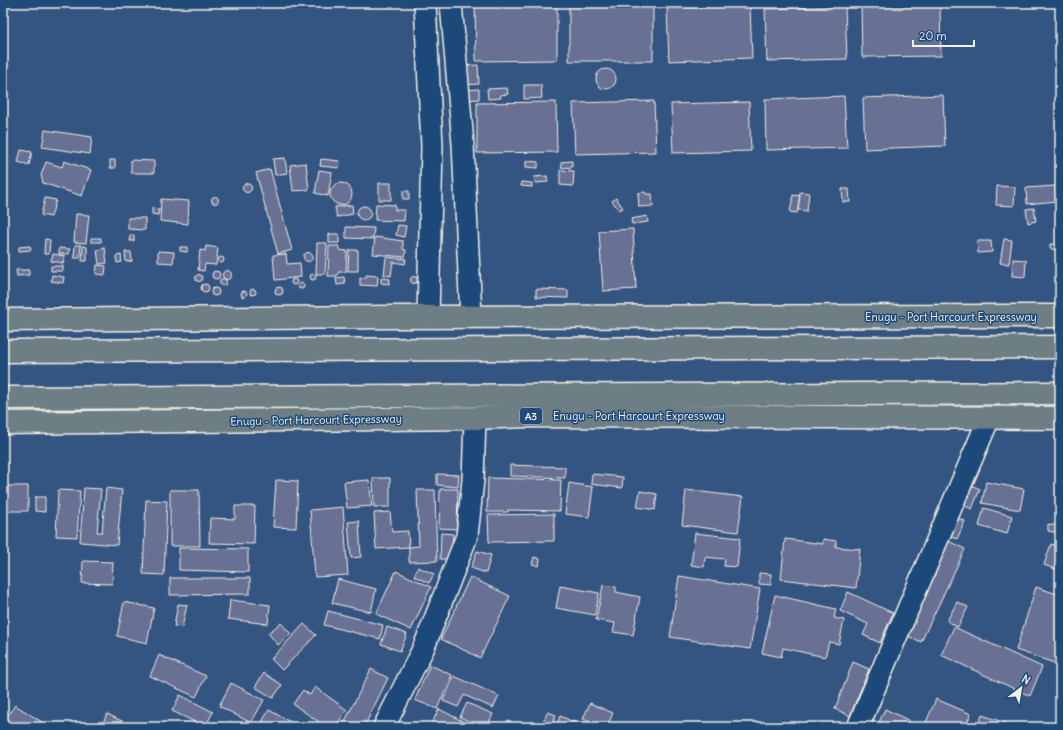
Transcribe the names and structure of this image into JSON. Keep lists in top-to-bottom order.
{
  "streets": {
    "main road": ["Enugu - Port Harcourt Expressway", "A3"]
  },
  "scale_bar": "20 m",
  "north": "top right"
}
